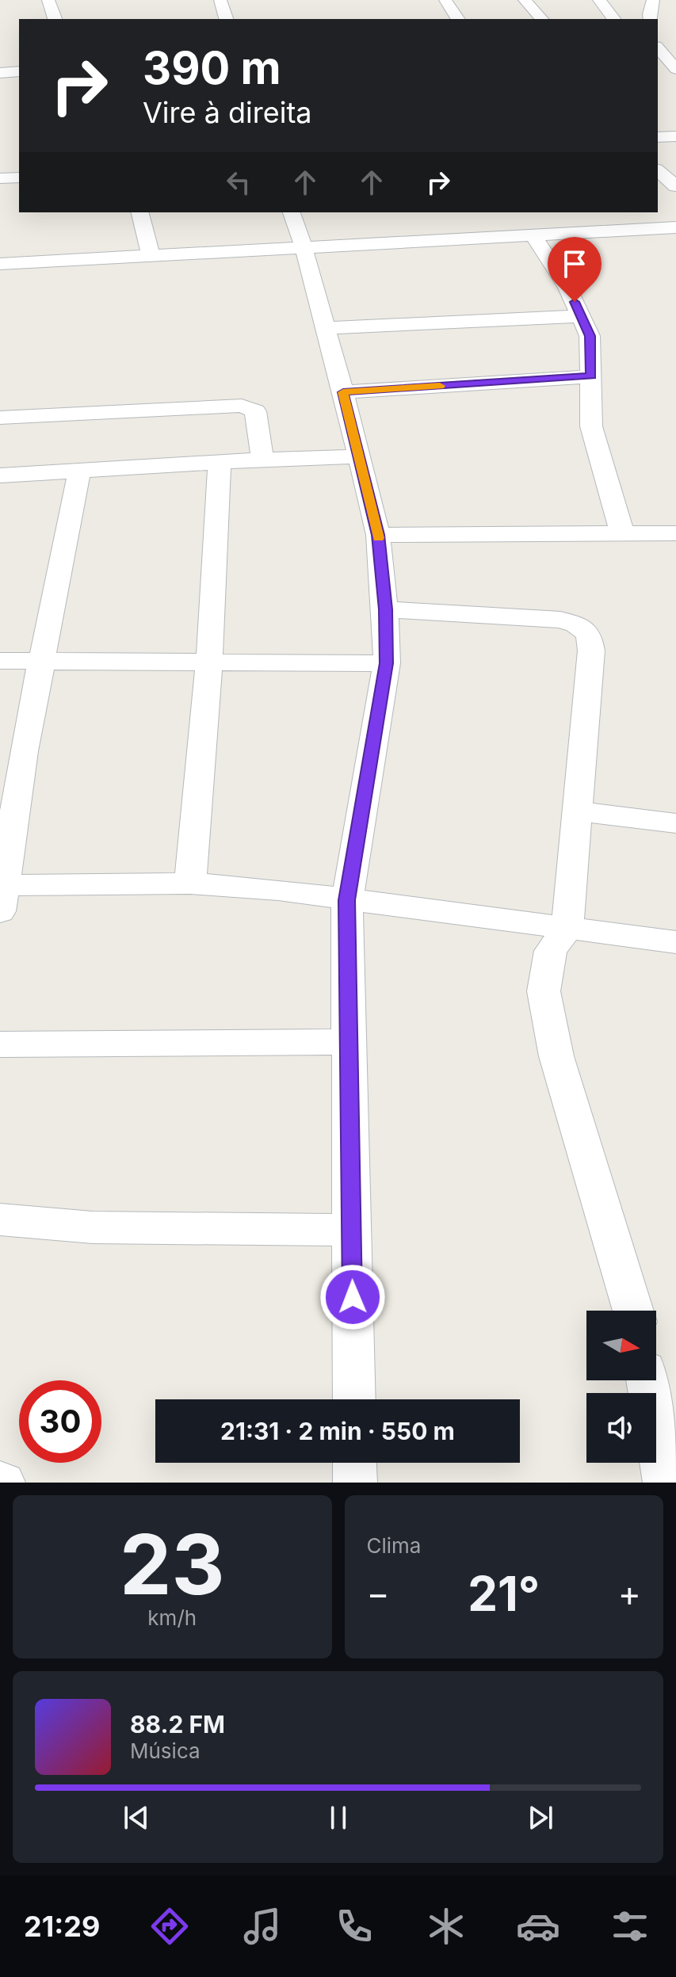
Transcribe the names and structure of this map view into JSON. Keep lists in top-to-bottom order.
{
  "north": "right",
  "page": {
    "turn": ["390 m", "Vire à direita"],
    "limit": "30",
    "trip": "21:31 · 2 min · 550 m",
    "tile": [
      ["23", "km/h"],
      "Clima"
    ],
    "heat": ["−", "21°", "+"],
    "song": ["88.2 FM", "Música"],
    "tabs": "21:29"
  }
}
